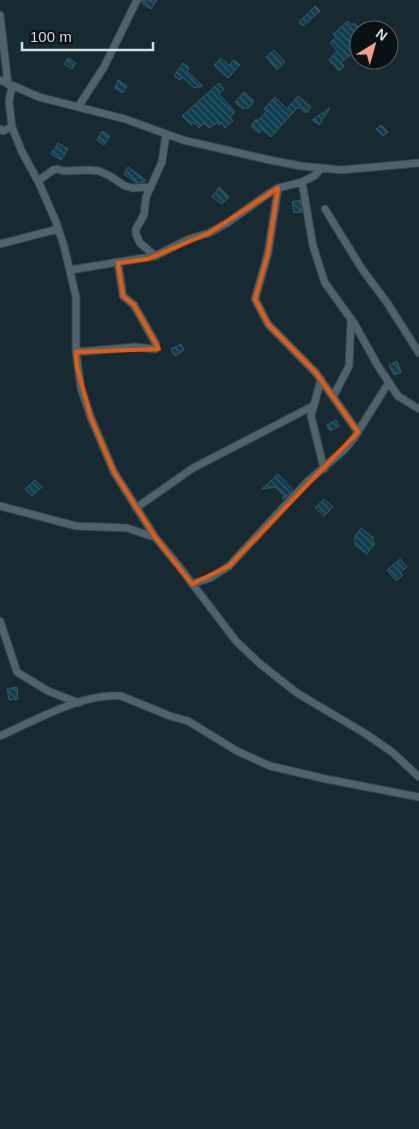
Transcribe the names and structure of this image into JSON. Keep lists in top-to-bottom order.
{
  "scale_bar": "100 m",
  "north": "top right"
}
